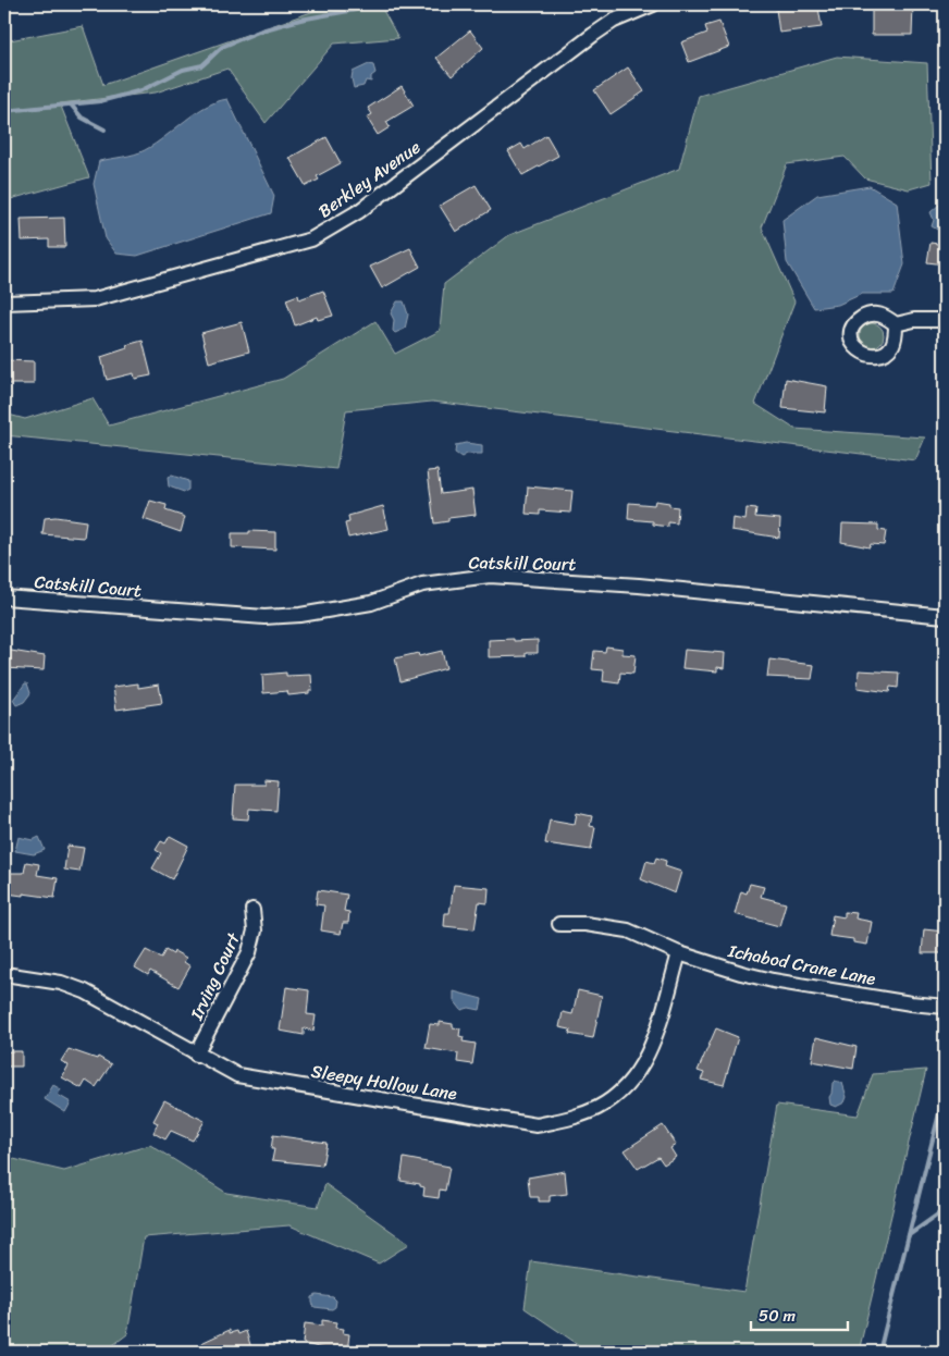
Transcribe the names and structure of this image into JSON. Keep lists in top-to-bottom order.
{
  "streets": {
    "street": [
      "Berkley Avenue",
      "Catskill Court",
      "Ichabod Crane Lane",
      "Irving Court",
      "Sleepy Hollow Lane"
    ]
  },
  "crossings": [
    ["Ichabod Crane Lane", "Sleepy Hollow Lane"],
    ["Irving Court", "Sleepy Hollow Lane"]
  ],
  "scale_bar": "50 m"
}
